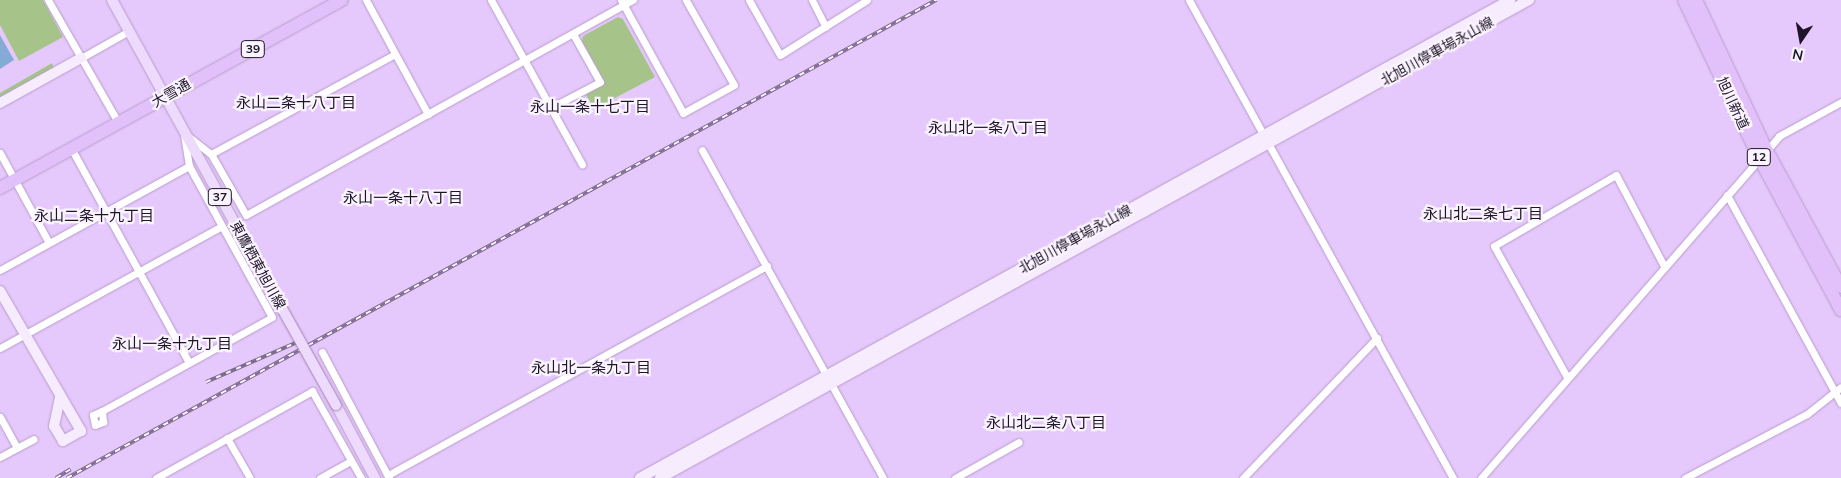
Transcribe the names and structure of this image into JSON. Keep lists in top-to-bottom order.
{
  "streets": {
    "highway": [
      "39",
      "大雪通",
      "旭川新道",
      "12"
    ],
    "main road": ["北旭川停車場永山線", "37", "東鷹栖東旭川線"]
  },
  "crossings": [
    ["大雪通", "東鷹栖東旭川線"]
  ],
  "districts": [
    "永山二条十八丁目",
    "永山一条十七丁目",
    "永山北一条八丁目",
    "永山一条十八丁目",
    "永山北二条七丁目",
    "永山二条十九丁目",
    "永山一条十九丁目",
    "永山北一条九丁目",
    "永山北二条八丁目"
  ],
  "north": "bottom"
}
